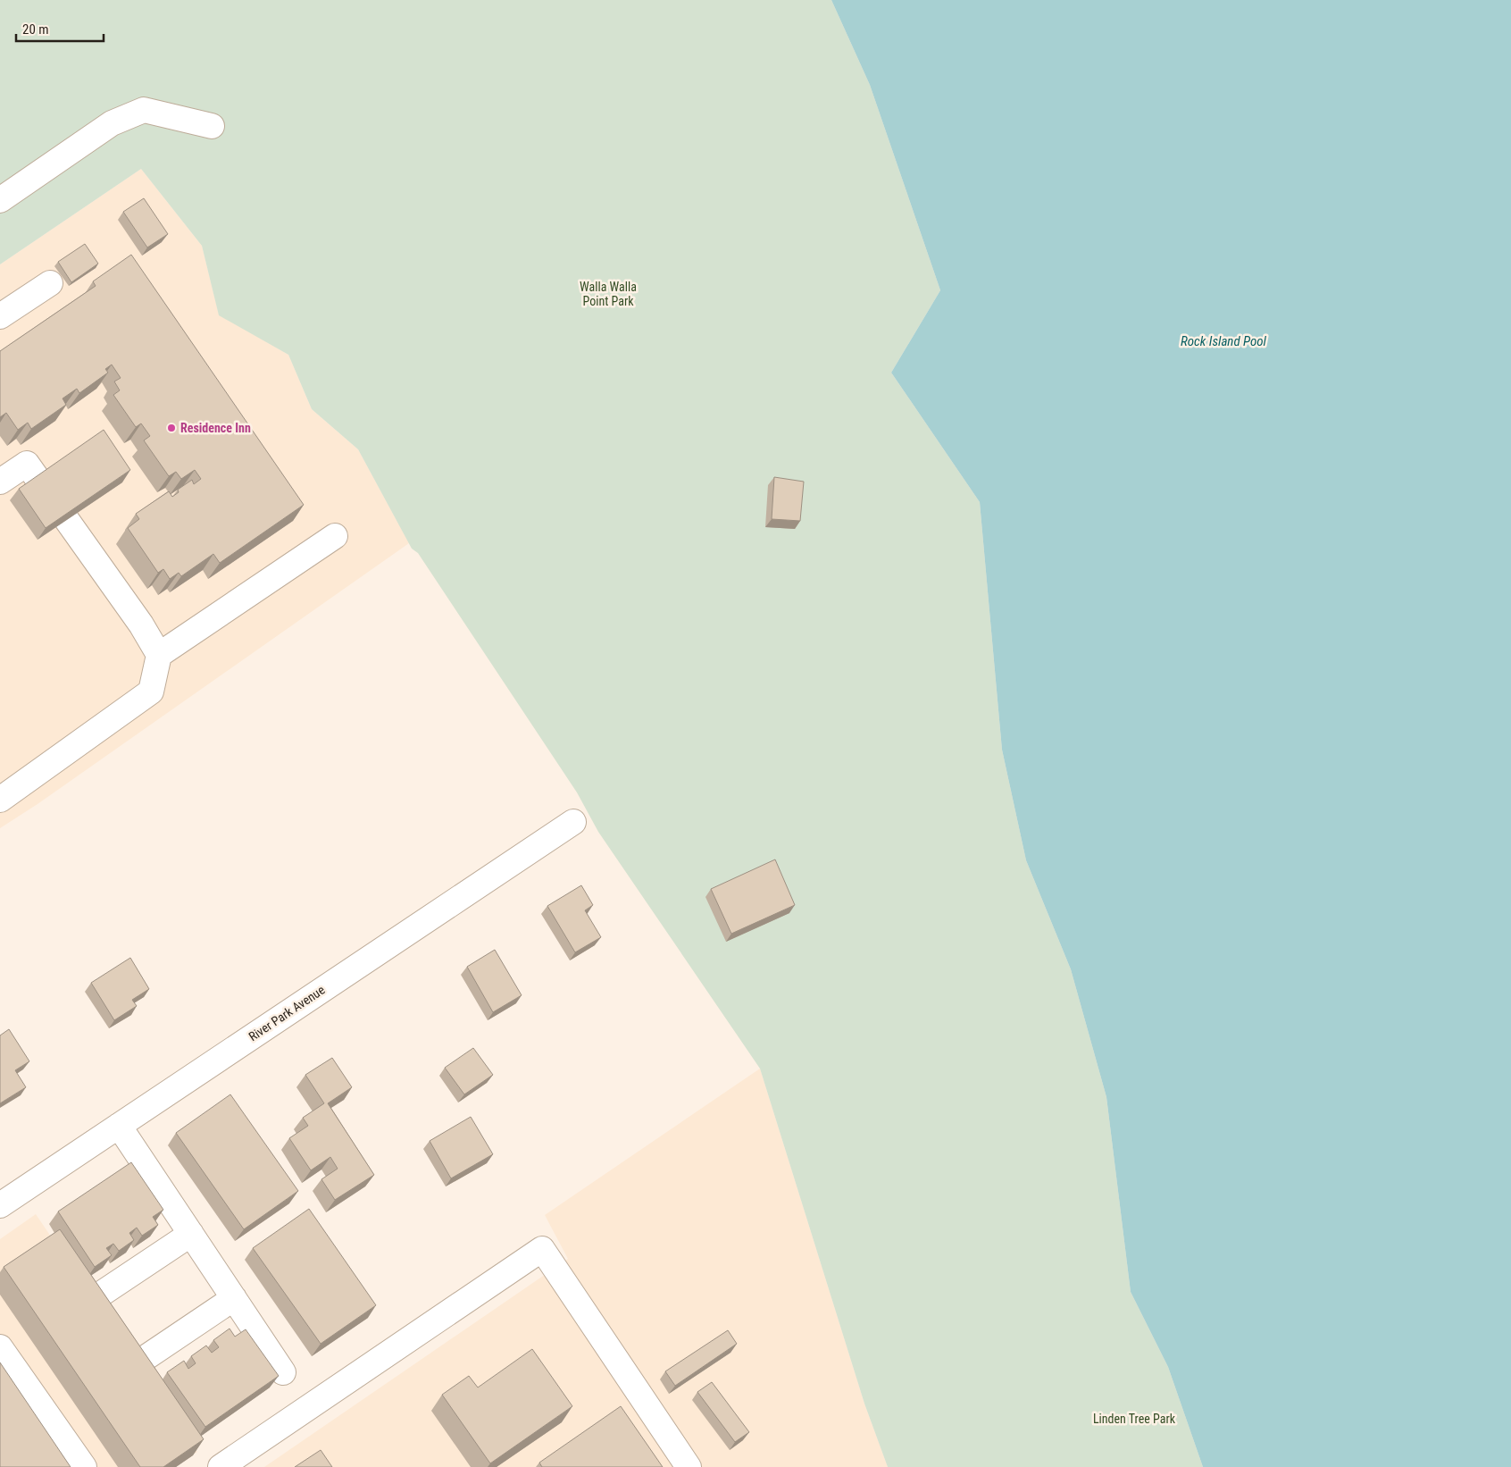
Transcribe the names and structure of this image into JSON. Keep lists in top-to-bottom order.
{
  "streets": {
    "street": ["River Park Avenue"]
  },
  "water": ["Rock Island Pool"],
  "parks": ["Walla Walla Point Park", "Linden Tree Park"],
  "places": ["Residence Inn"],
  "scale_bar": "20 m"
}
